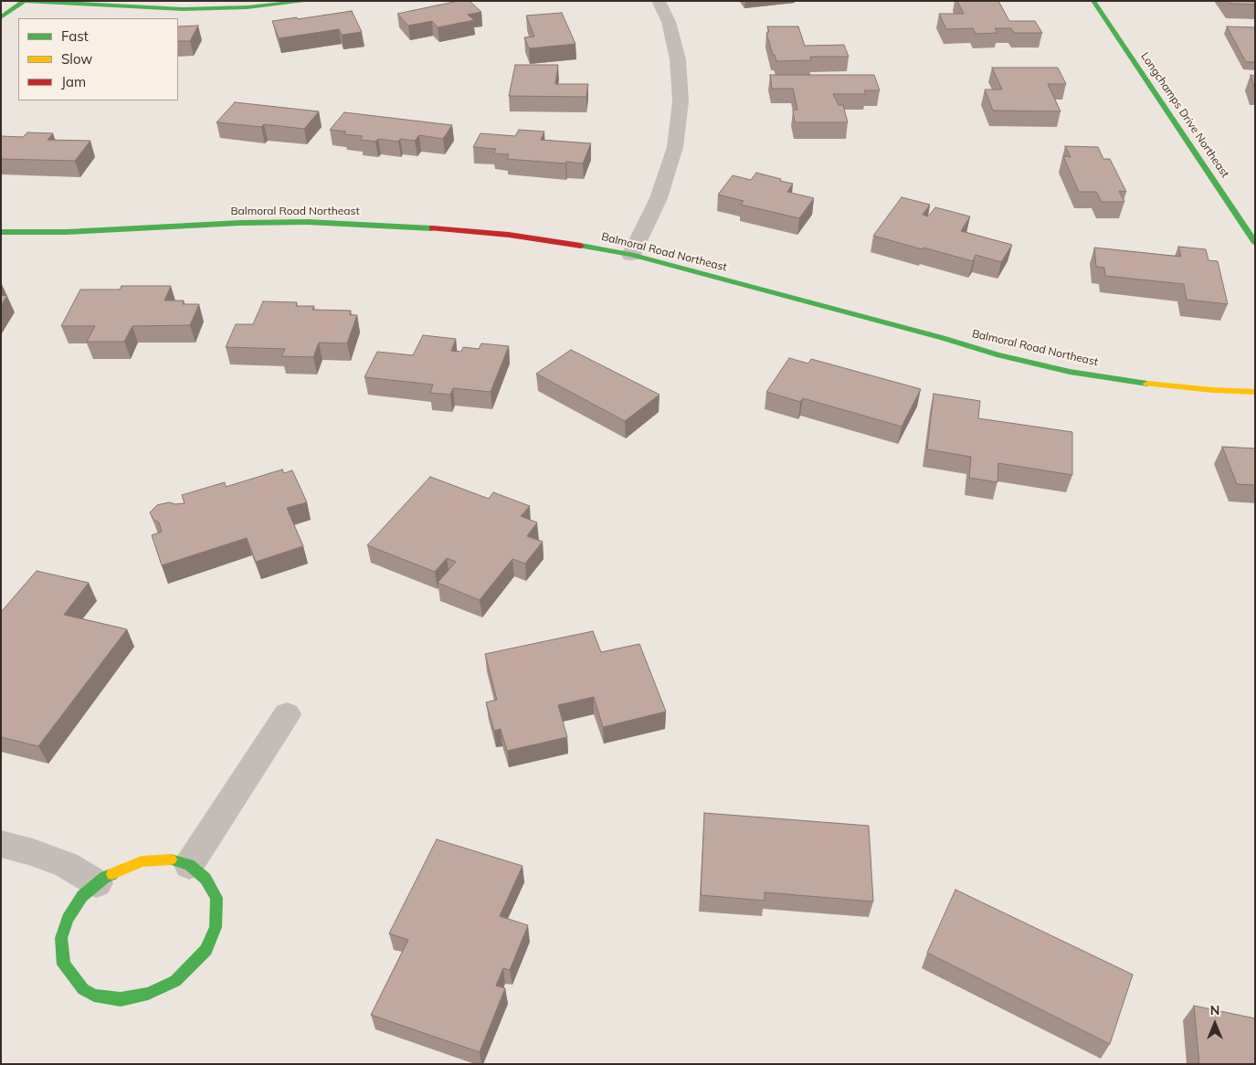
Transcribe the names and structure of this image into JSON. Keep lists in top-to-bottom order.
{
  "streets": {
    "street": ["Longchamps Drive Northeast", "Balmoral Road Northeast"]
  },
  "legend": ["Fast", "Slow", "Jam"],
  "north": "top"
}
